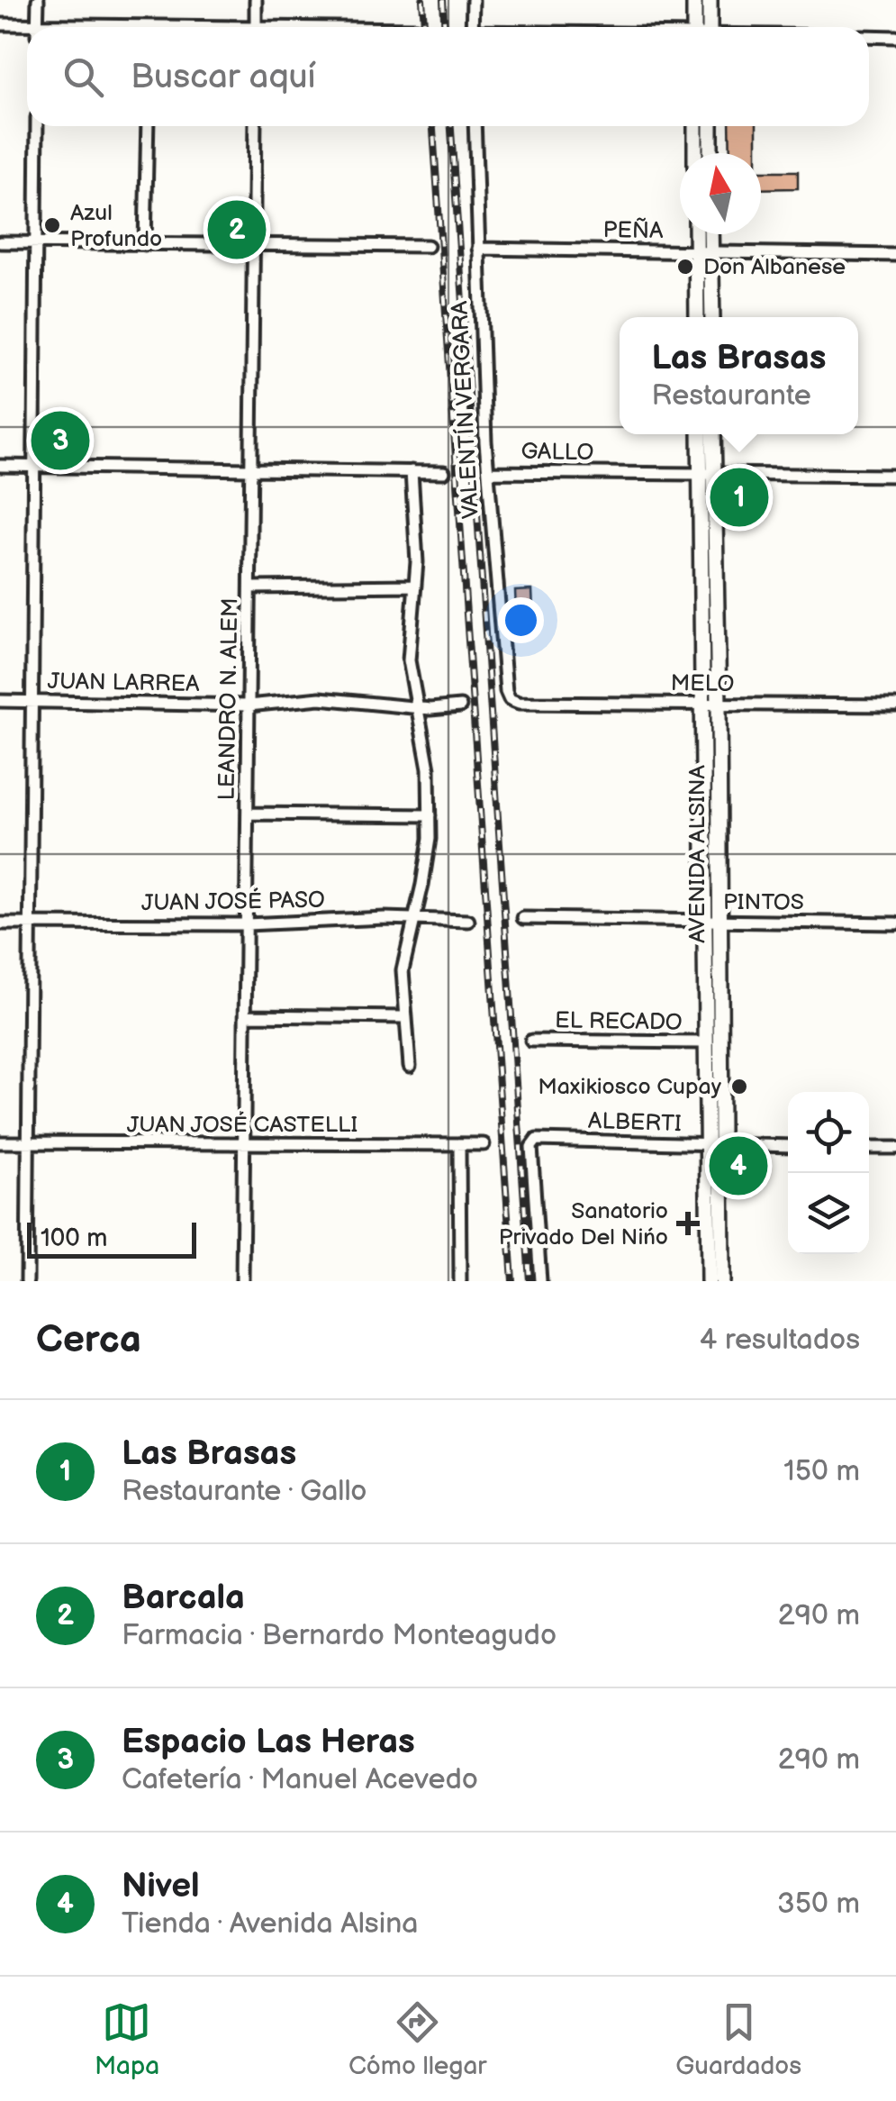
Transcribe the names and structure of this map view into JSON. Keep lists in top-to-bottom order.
{
  "streets": {
    "main road": ["AVENIDA ALSINA"],
    "street": [
      "PEÑA",
      "VALENTÍN VERGARA",
      "GALLO",
      "JUAN LARREA",
      "MELO",
      "LEANDRO N. ALEM",
      "JUAN JOSÉ PASO",
      "PINTOS",
      "EL RECADO",
      "ALBERTI",
      "JUAN JOSÉ CASTELLI"
    ]
  },
  "crossings": [
    ["PEÑA", "VALENTÍN VERGARA"],
    ["VALENTÍN VERGARA", "GALLO"],
    ["VALENTÍN VERGARA", "MELO"],
    ["GALLO", "AVENIDA ALSINA"],
    ["JUAN LARREA", "LEANDRO N. ALEM"],
    ["MELO", "AVENIDA ALSINA"],
    ["LEANDRO N. ALEM", "JUAN JOSÉ PASO"],
    ["LEANDRO N. ALEM", "JUAN JOSÉ CASTELLI"],
    ["AVENIDA ALSINA", "PINTOS"],
    ["AVENIDA ALSINA", "EL RECADO"],
    ["AVENIDA ALSINA", "ALBERTI"]
  ],
  "places": {
    "other": ["Azul Profundo", "Don Albanese", "Maxikiosco Cupay"],
    "health": ["Sanatorio Privado Del Nińo"]
  },
  "scale_bar": "100 m",
  "north": "top",
  "page": {
    "search": "Buscar aquí",
    "pins": [
      "2",
      "3",
      "1",
      "4"
    ],
    "popup": ["Las Brasas", "Restaurante"],
    "scale": "100 m",
    "heading": ["Cerca", "4 resultados"],
    "list": [
      {
        "mark": "1",
        "name": "Las Brasas",
        "note": "Restaurante · Gallo",
        "value": "150 m"
      },
      {
        "mark": "2",
        "name": "Barcala",
        "note": "Farmacia · Bernardo Monteagudo",
        "value": "290 m"
      },
      {
        "mark": "3",
        "name": "Espacio Las Heras",
        "note": "Cafetería · Manuel Acevedo",
        "value": "290 m"
      },
      {
        "mark": "4",
        "name": "Nivel",
        "note": "Tienda · Avenida Alsina",
        "value": "350 m"
      }
    ],
    "nav": ["Mapa", "Cómo llegar", "Guardados"]
  }
}
